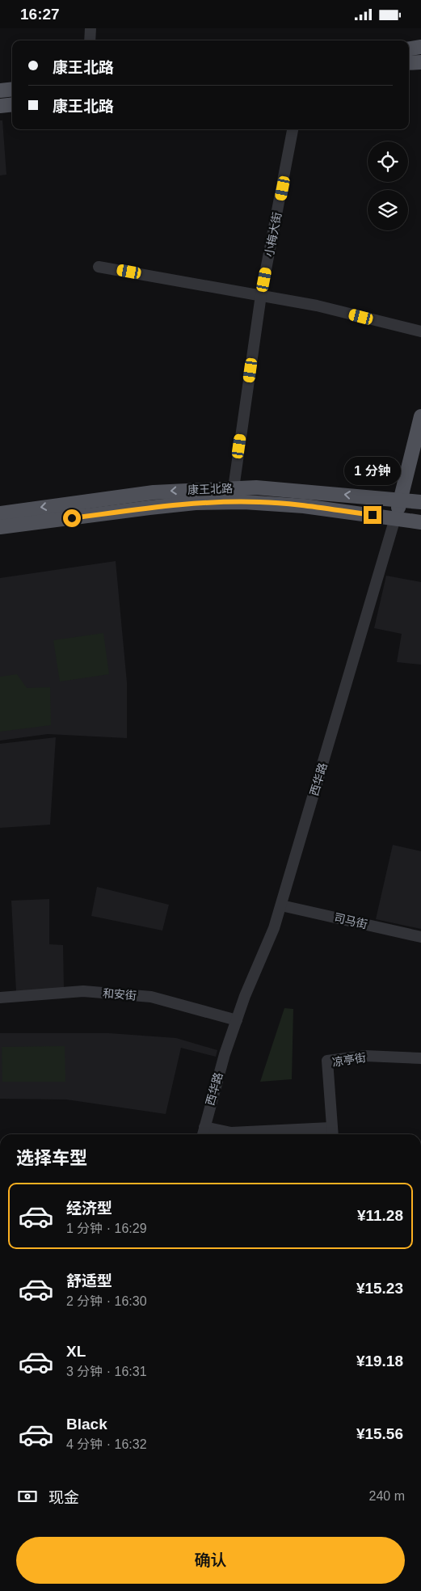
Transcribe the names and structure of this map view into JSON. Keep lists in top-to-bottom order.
{
  "streets": {
    "main road": ["康王北路", "西华路"],
    "street": [
      "小梅大街",
      "司马街",
      "和安街",
      "凉亭街"
    ]
  },
  "crossings": [
    ["小梅大街", "康王北路"],
    ["康王北路", "西华路"],
    ["西华路", "司马街"],
    ["西华路", "和安街"]
  ],
  "page": {
    "status": "16:27",
    "banner": ["康王北路", "康王北路"],
    "bubble": "1 分钟",
    "heading": "选择车型",
    "list": [
      {
        "name": "经济型",
        "note": "1 分钟 · 16:29",
        "value": "¥11.28"
      },
      {
        "name": "舒适型",
        "note": "2 分钟 · 16:30",
        "value": "¥15.23"
      },
      {
        "name": "XL",
        "note": "3 分钟 · 16:31",
        "value": "¥19.18"
      },
      {
        "name": "Black",
        "note": "4 分钟 · 16:32",
        "value": "¥15.56"
      }
    ],
    "pay": ["现金", "240 m"],
    "buttons": "确认"
  }
}
